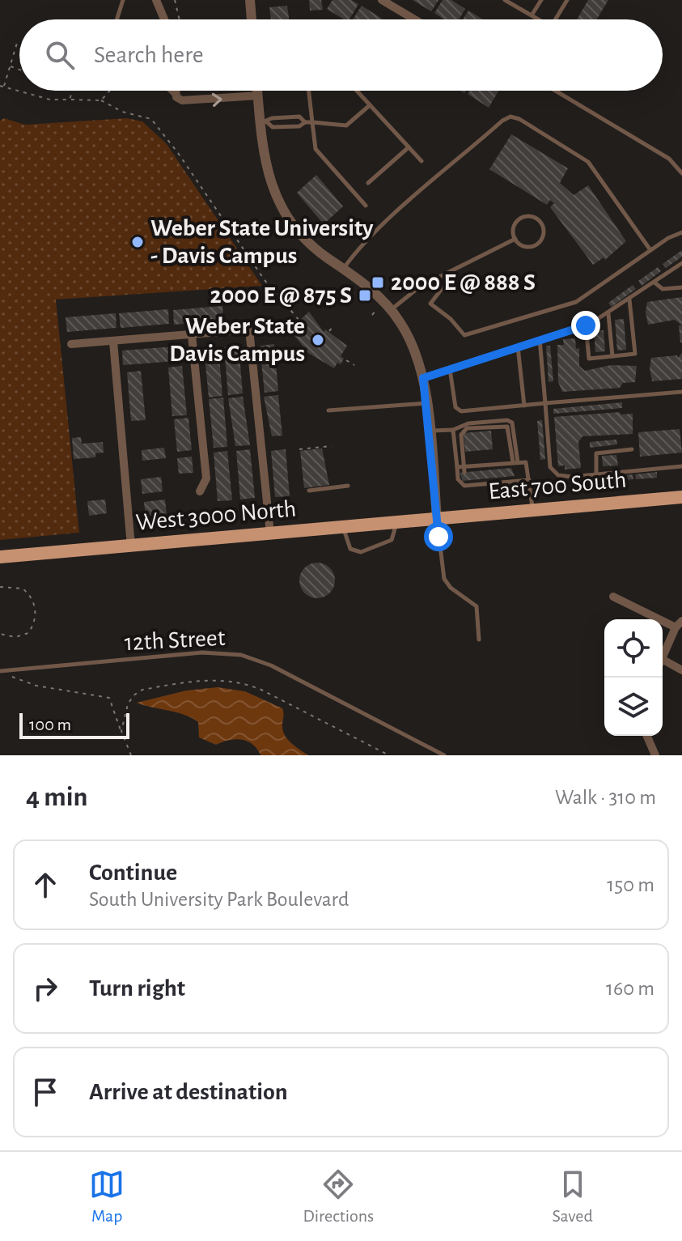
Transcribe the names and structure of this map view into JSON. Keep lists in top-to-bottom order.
{
  "streets": {
    "main road": ["East 700 South", "West 3000 North"],
    "lane": ["12th Street"]
  },
  "crossings": [
    ["East 700 South", "West 3000 North"]
  ],
  "places": {
    "other": ["Weber State University - Davis Campus", "Weber State Davis Campus"],
    "transit": ["2000 E @ 888 S", "2000 E @ 875 S"]
  },
  "scale_bar": "100 m",
  "page": {
    "search": "Search here",
    "scale": "100 m",
    "heading": ["4 min", "Walk · 310 m"],
    "list": [
      ["Continue", "South University Park Boulevard", "150 m"],
      ["Turn right", "160 m"],
      "Arrive at destination"
    ],
    "nav": ["Map", "Directions", "Saved"]
  }
}
